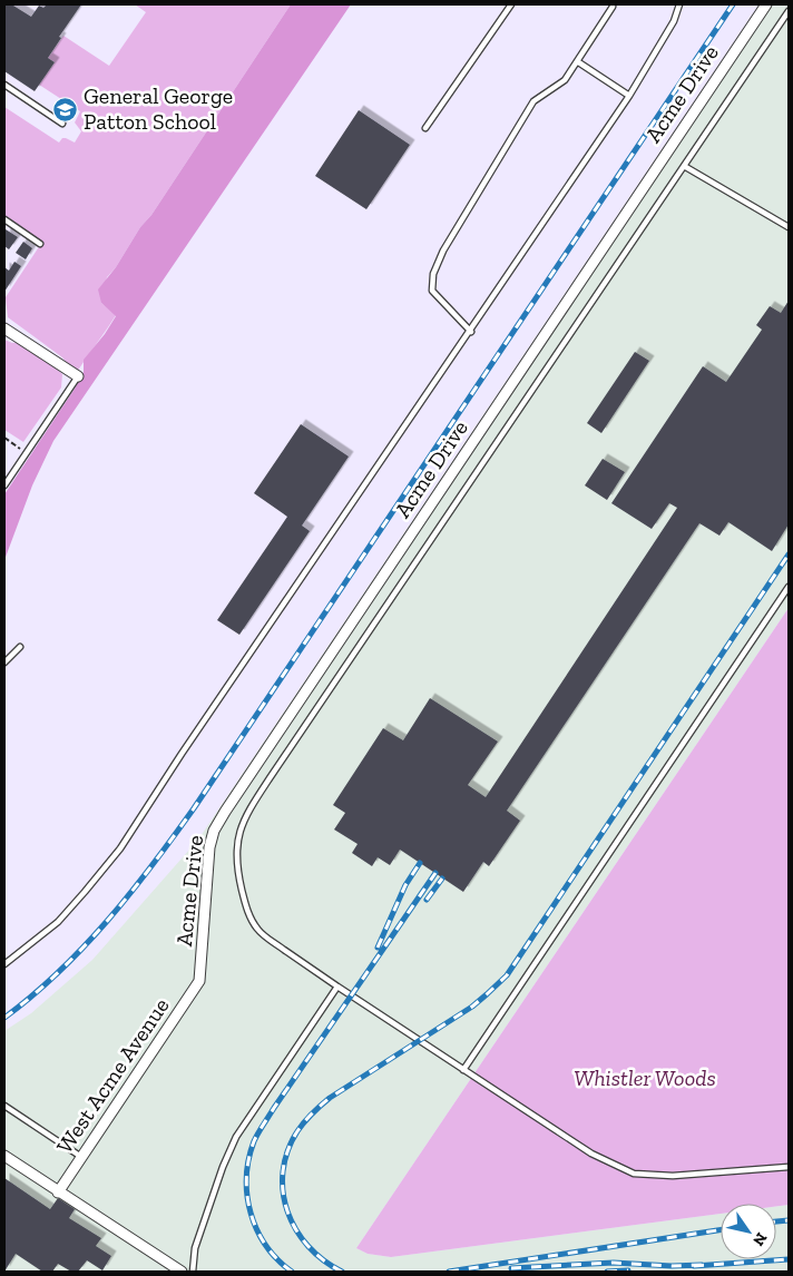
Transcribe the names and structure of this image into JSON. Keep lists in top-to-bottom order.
{
  "streets": {
    "street": ["Acme Drive", "West Acme Avenue"]
  },
  "crossings": [
    ["Acme Drive", "West Acme Avenue"]
  ],
  "parks": ["Whistler Woods"],
  "places": {
    "school or university": ["General George Patton School"]
  },
  "north": "bottom right"
}
